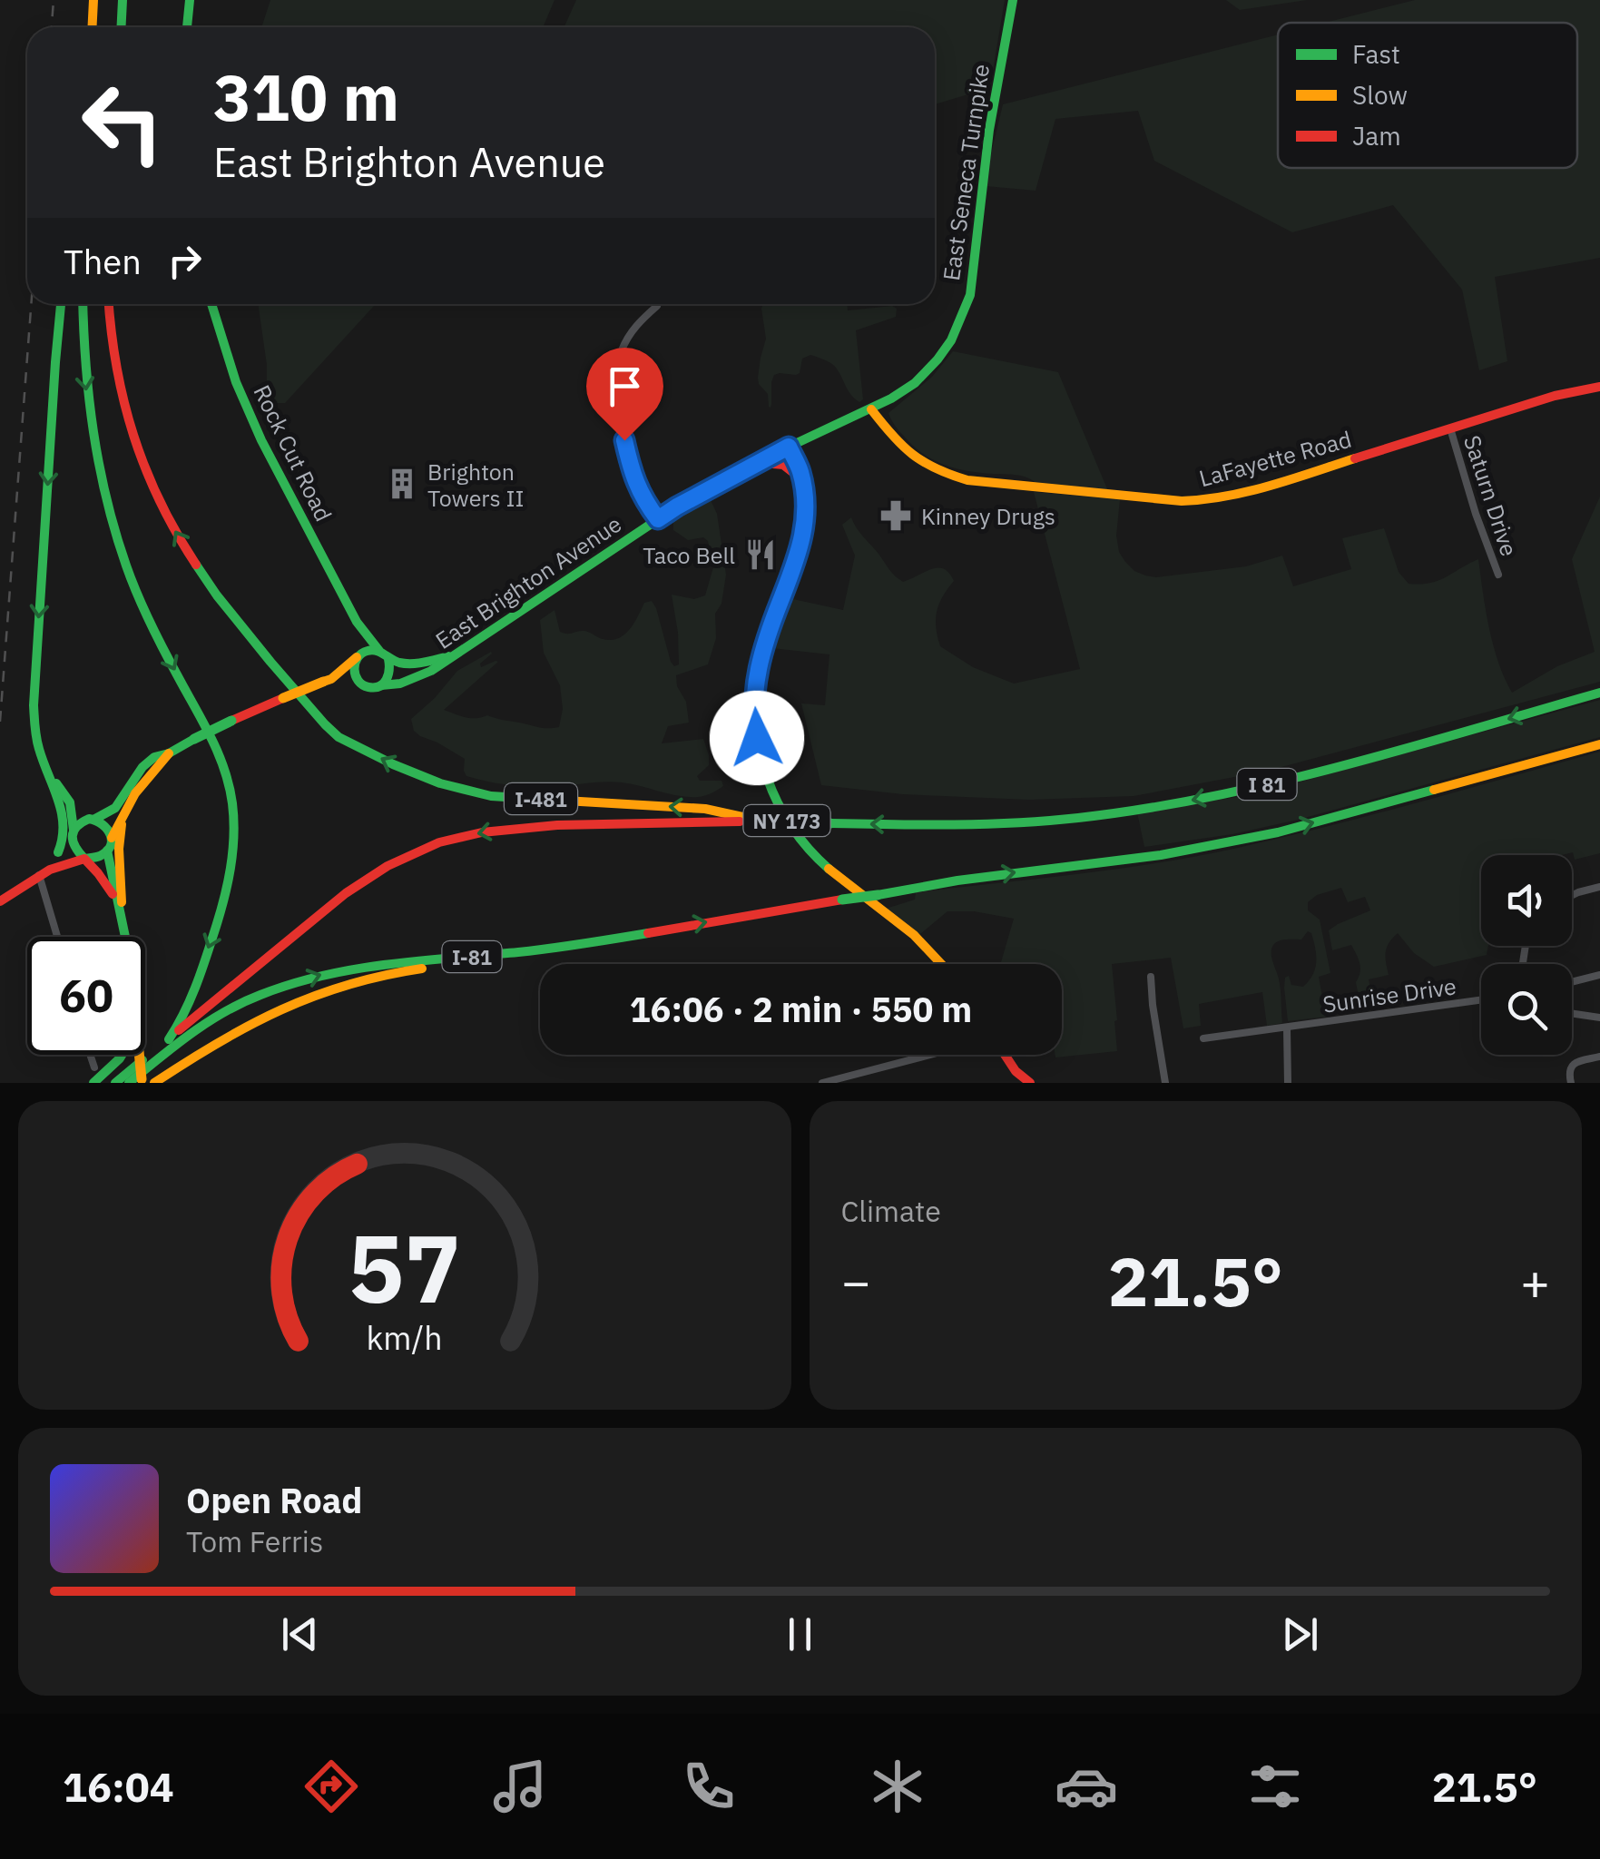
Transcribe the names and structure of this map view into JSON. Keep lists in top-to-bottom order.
{
  "streets": {
    "main road": [
      "East Seneca Turnpike",
      "Rock Cut Road",
      "LaFayette Road",
      "East Brighton Avenue",
      "I 81",
      "I-481",
      "NY 173",
      "I-81"
    ],
    "street": ["Saturn Drive", "Sunrise Drive"]
  },
  "crossings": [
    ["East Seneca Turnpike", "LaFayette Road"],
    ["East Seneca Turnpike", "East Brighton Avenue"],
    ["East Seneca Turnpike", "NY 173"],
    ["Rock Cut Road", "East Brighton Avenue"],
    ["LaFayette Road", "Saturn Drive"],
    ["East Brighton Avenue", "NY 173"],
    ["I 81", "I-481"],
    ["I 81", "I-81"]
  ],
  "places": {
    "building": ["Brighton Towers II"],
    "pharmacy": ["Kinney Drugs"],
    "restaurant": ["Taco Bell"]
  },
  "legend": ["Fast", "Slow", "Jam"],
  "page": {
    "turn": ["310 m", "East Brighton Avenue"],
    "then": "Then",
    "limit": "60",
    "trip": "16:06 · 2 min · 550 m",
    "tile": "Climate",
    "heat": ["−", "21.5°", "+"],
    "song": ["Open Road", "Tom Ferris"],
    "tabs": ["16:04", "21.5°"],
    "gauge": ["57", "km/h"]
  }
}
